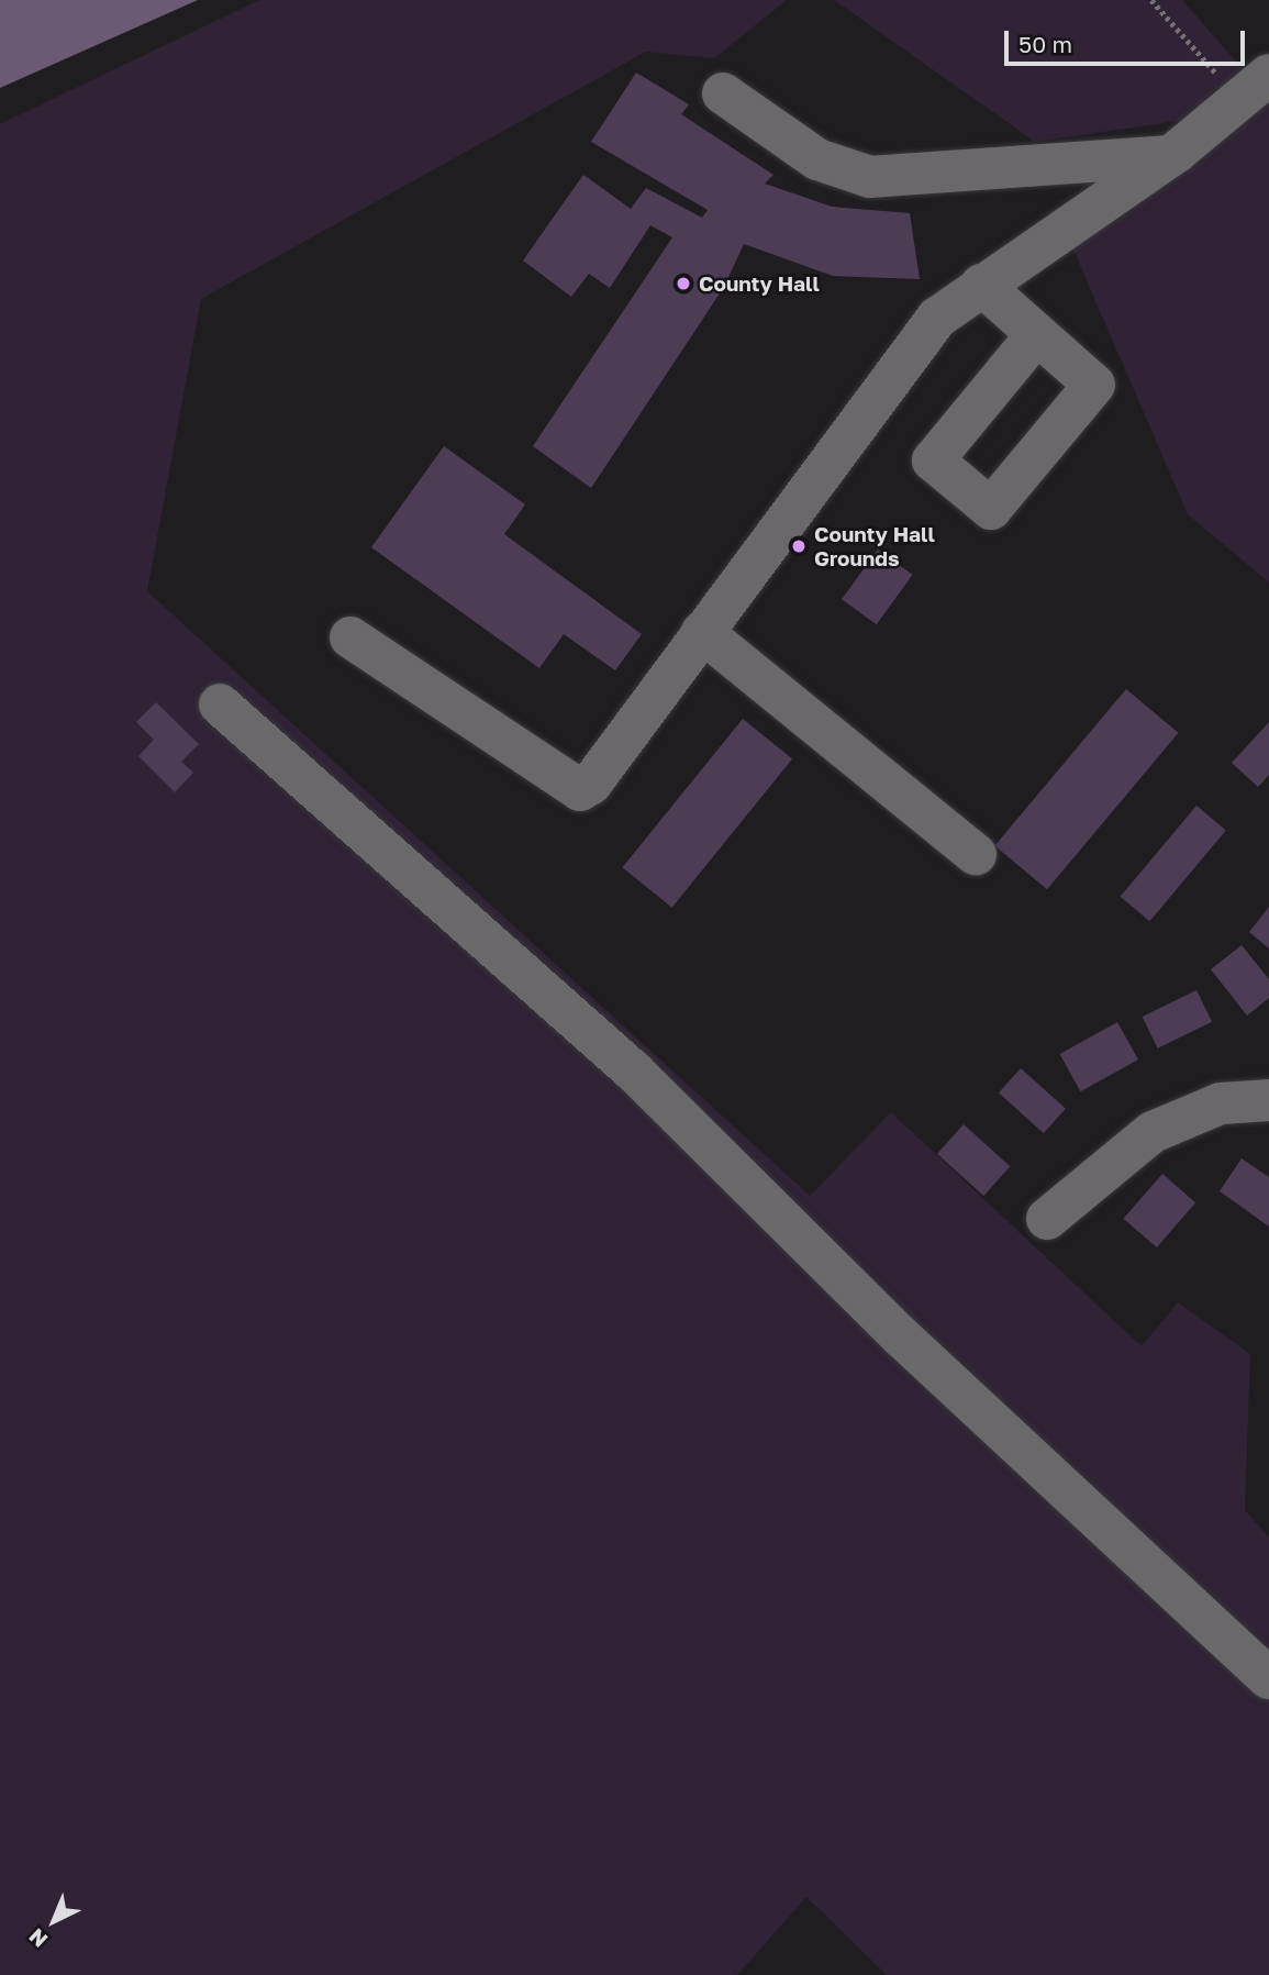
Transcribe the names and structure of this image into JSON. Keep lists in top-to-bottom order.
{
  "places": ["County Hall", "County Hall Grounds"],
  "scale_bar": "50 m",
  "north": "bottom left"
}
